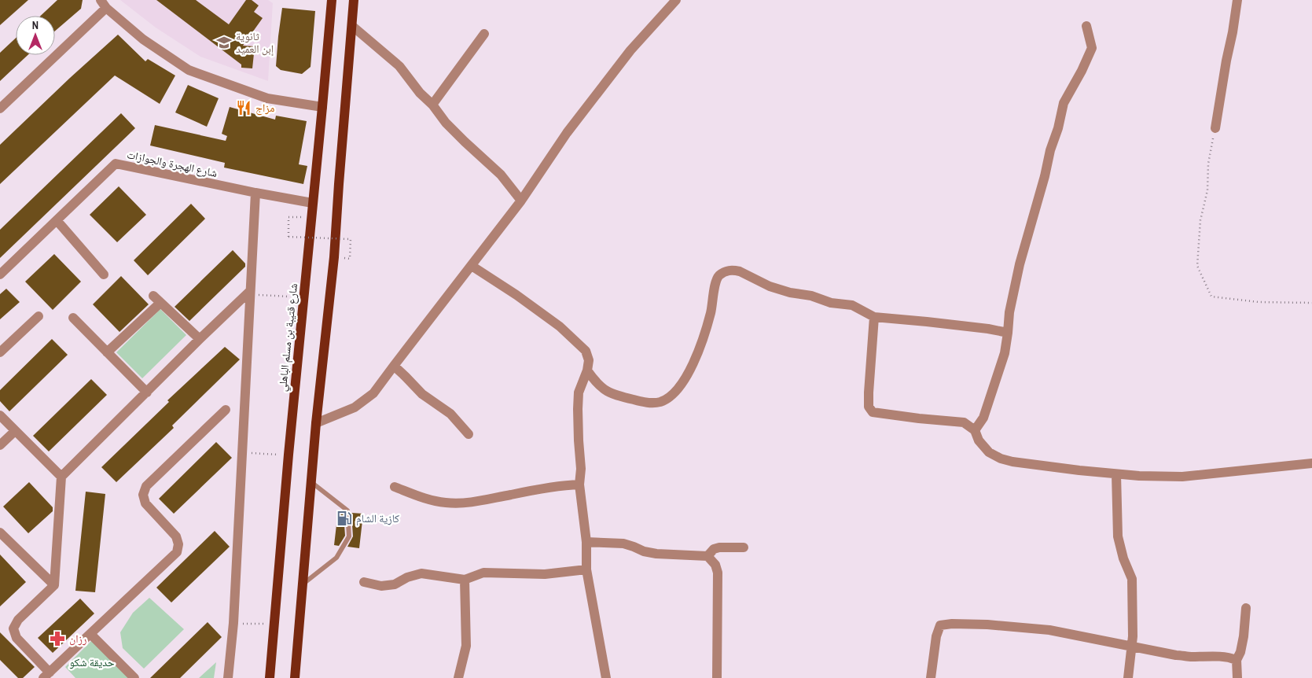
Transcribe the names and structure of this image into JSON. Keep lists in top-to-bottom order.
{
  "streets": {
    "main road": ["شارع قتيبة بن مسلم الباهلي"],
    "street": ["شارع الهجرة والجوازات"]
  },
  "crossings": [
    ["شارع الهجرة والجوازات", "شارع قتيبة بن مسلم الباهلي"]
  ],
  "parks": ["حديقة شكو"],
  "places": {
    "school or university": ["ثانوية إبن العميد"],
    "restaurant": ["مزاج"],
    "fuel station": ["كازية الشام"],
    "pharmacy": ["رزان"]
  },
  "north": "top"
}
